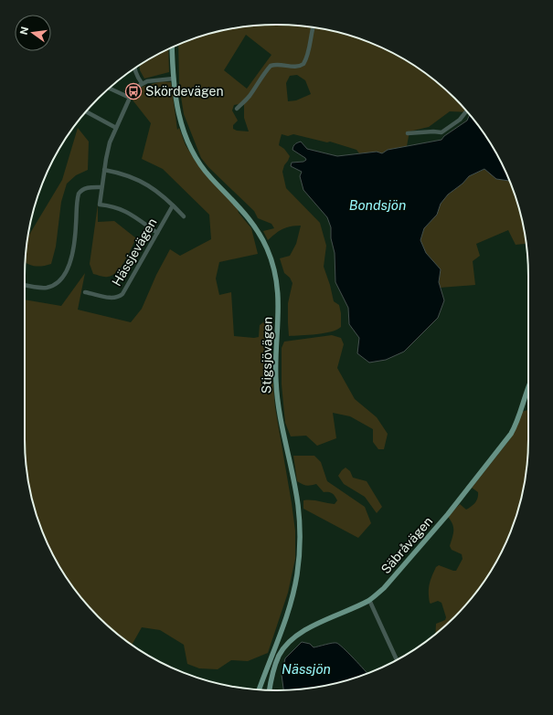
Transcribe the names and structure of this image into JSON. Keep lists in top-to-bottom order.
{
  "streets": {
    "main road": ["Stigsjövägen", "Säbråvägen"],
    "street": ["Hässjevägen"]
  },
  "water": ["Bondsjön", "Nässjön"],
  "places": {
    "bus stop": ["Skördevägen"]
  },
  "north": "left"
}
